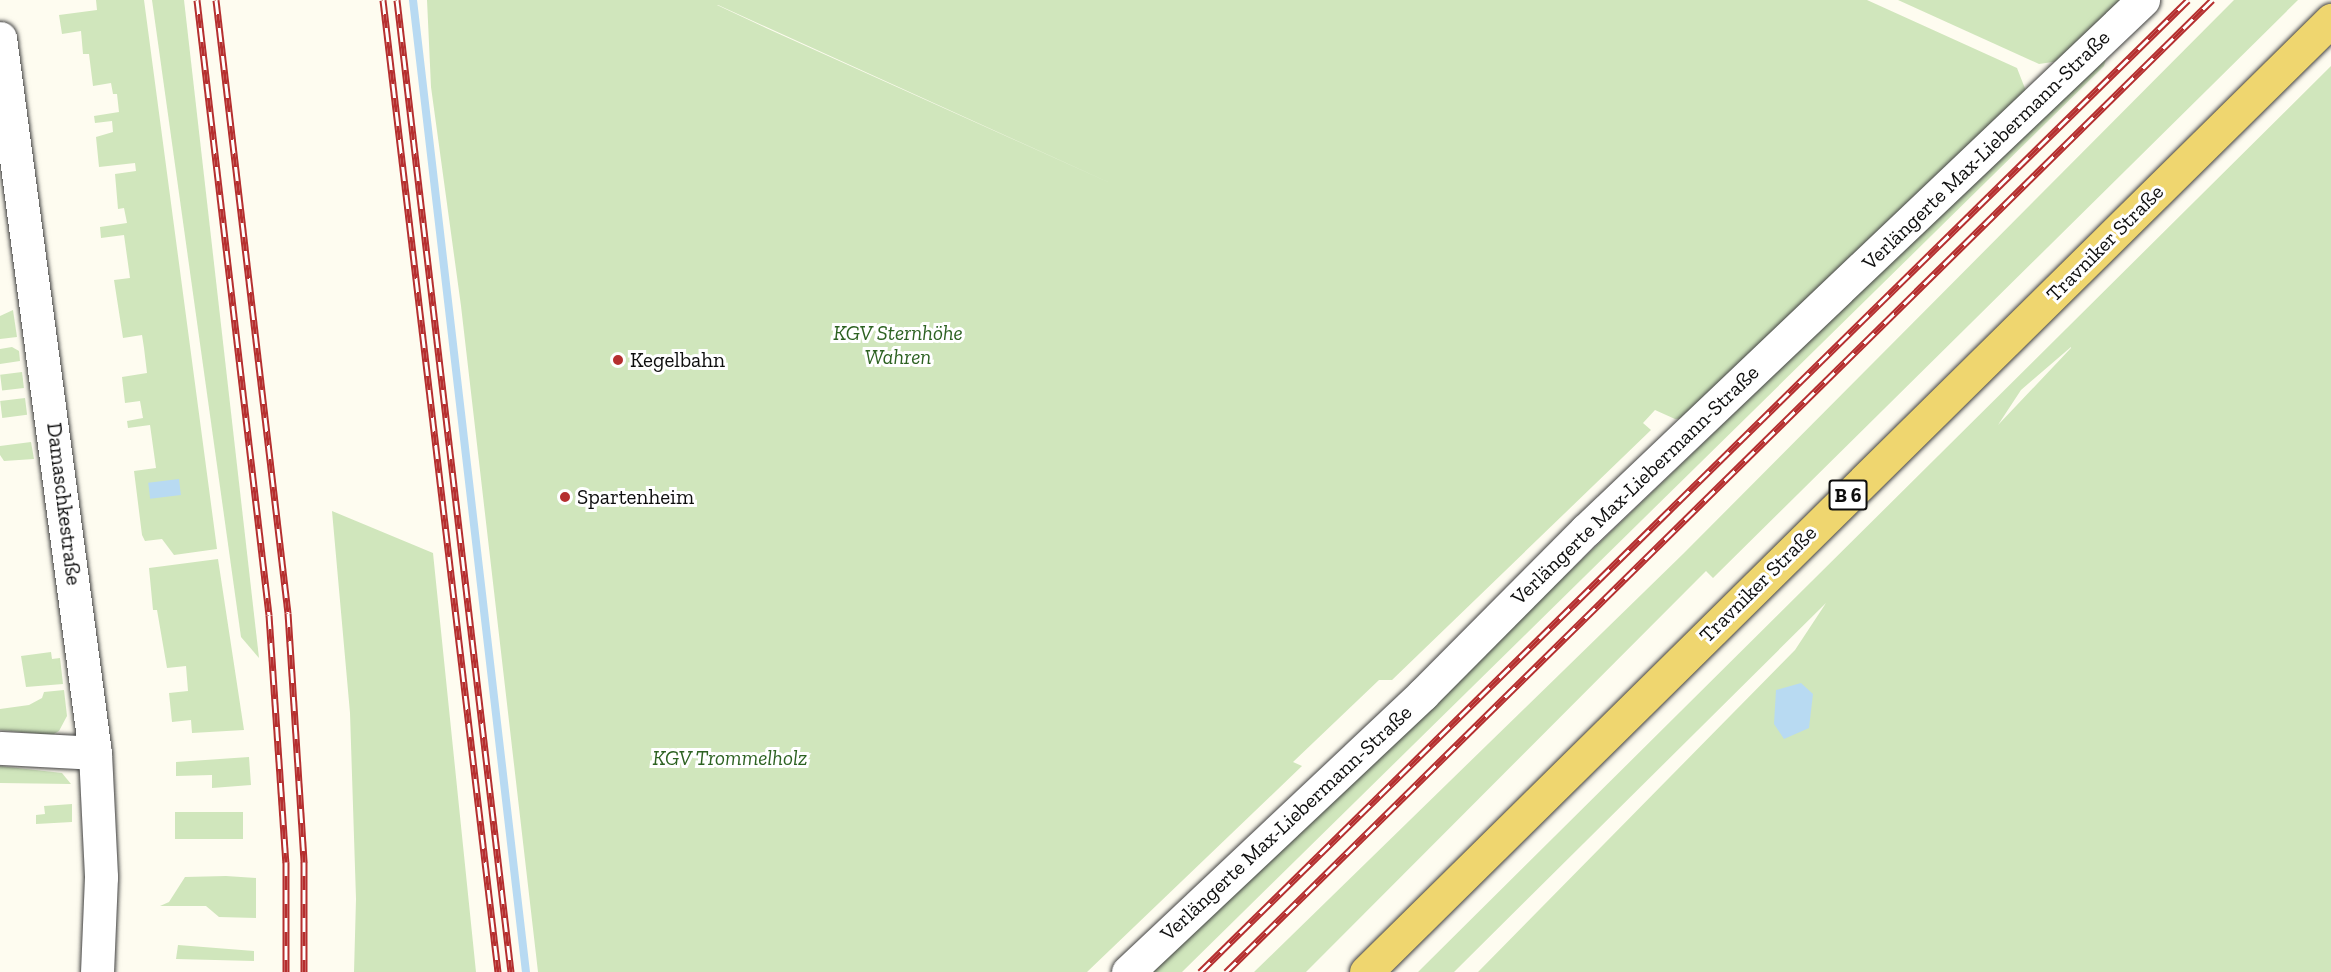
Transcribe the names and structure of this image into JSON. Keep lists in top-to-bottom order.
{
  "streets": {
    "main road": ["Travniker Straße", "B 6"],
    "street": ["Verlängerte Max-Liebermann-Straße", "Damaschkestraße"]
  },
  "parks": ["KGV Sternhöhe Wahren", "KGV Trommelholz"],
  "places": ["Kegelbahn", "Spartenheim"]
}
